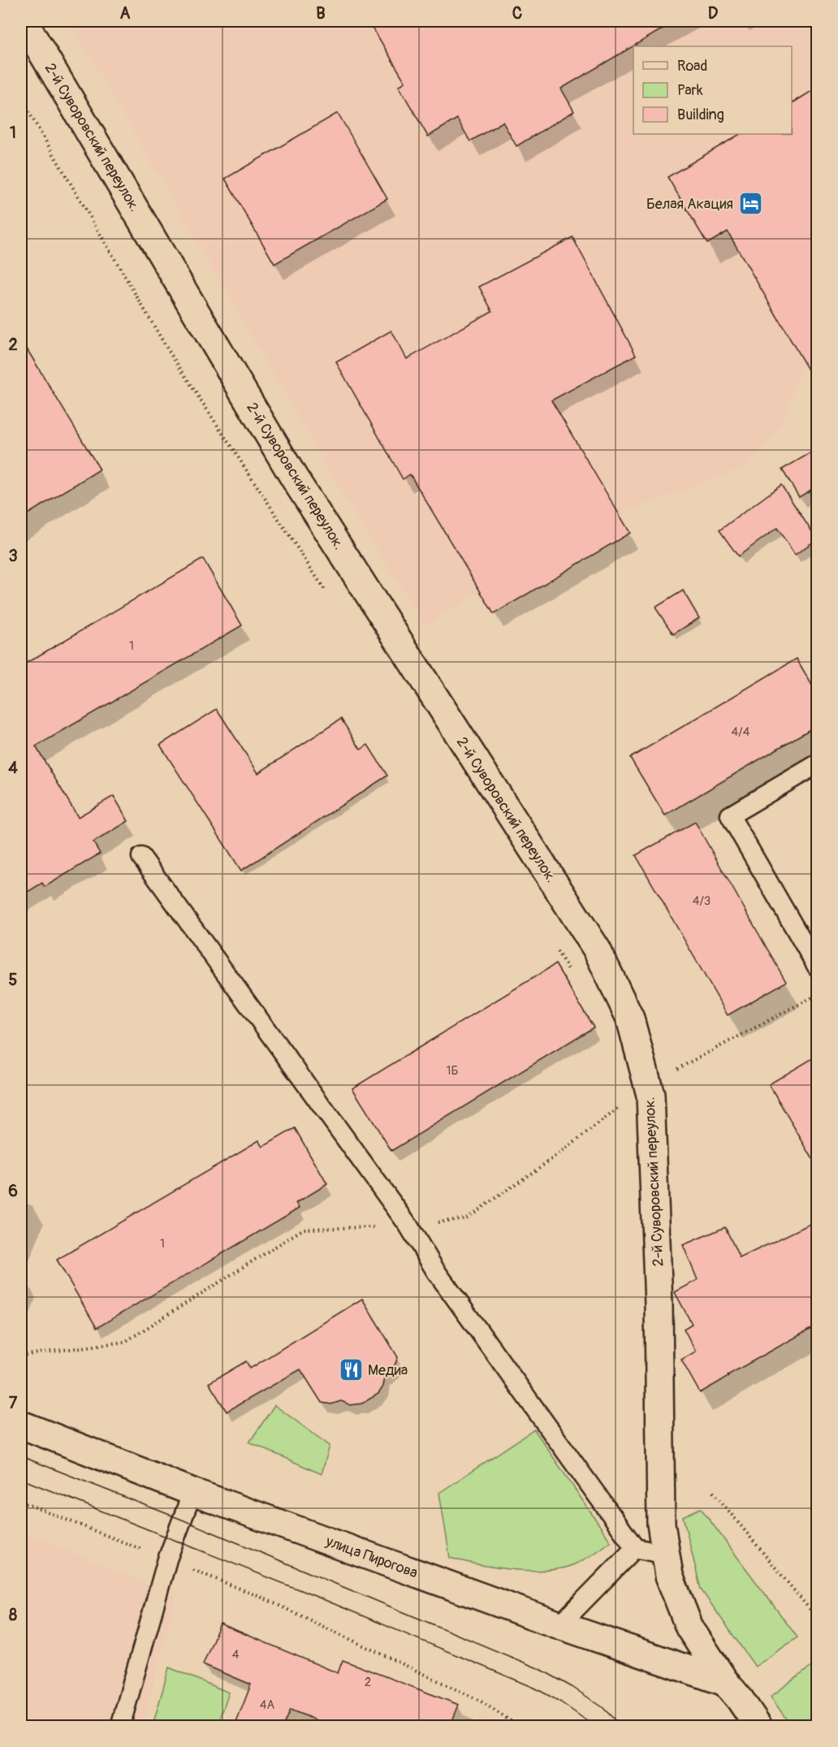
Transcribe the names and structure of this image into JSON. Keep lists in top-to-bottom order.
{
  "streets": {
    "street": ["2-й Суворовский переулок.", "улица Пирогова"]
  },
  "crossings": [
    ["2-й Суворовский переулок.", "улица Пирогова"]
  ],
  "places": {
    "hotel": ["Белая Акация"],
    "restaurant": ["Медиа"]
  },
  "house_numbers": [
    "1",
    "4/4",
    "4/3",
    "1Б",
    "1",
    "4",
    "2",
    "4А"
  ],
  "legend": ["Road", "Park", "Building"],
  "grid": {
    "columns": [
      "A",
      "B",
      "C",
      "D"
    ],
    "rows": [
      "1",
      "2",
      "3",
      "4",
      "5",
      "6",
      "7",
      "8"
    ]
  }
}
